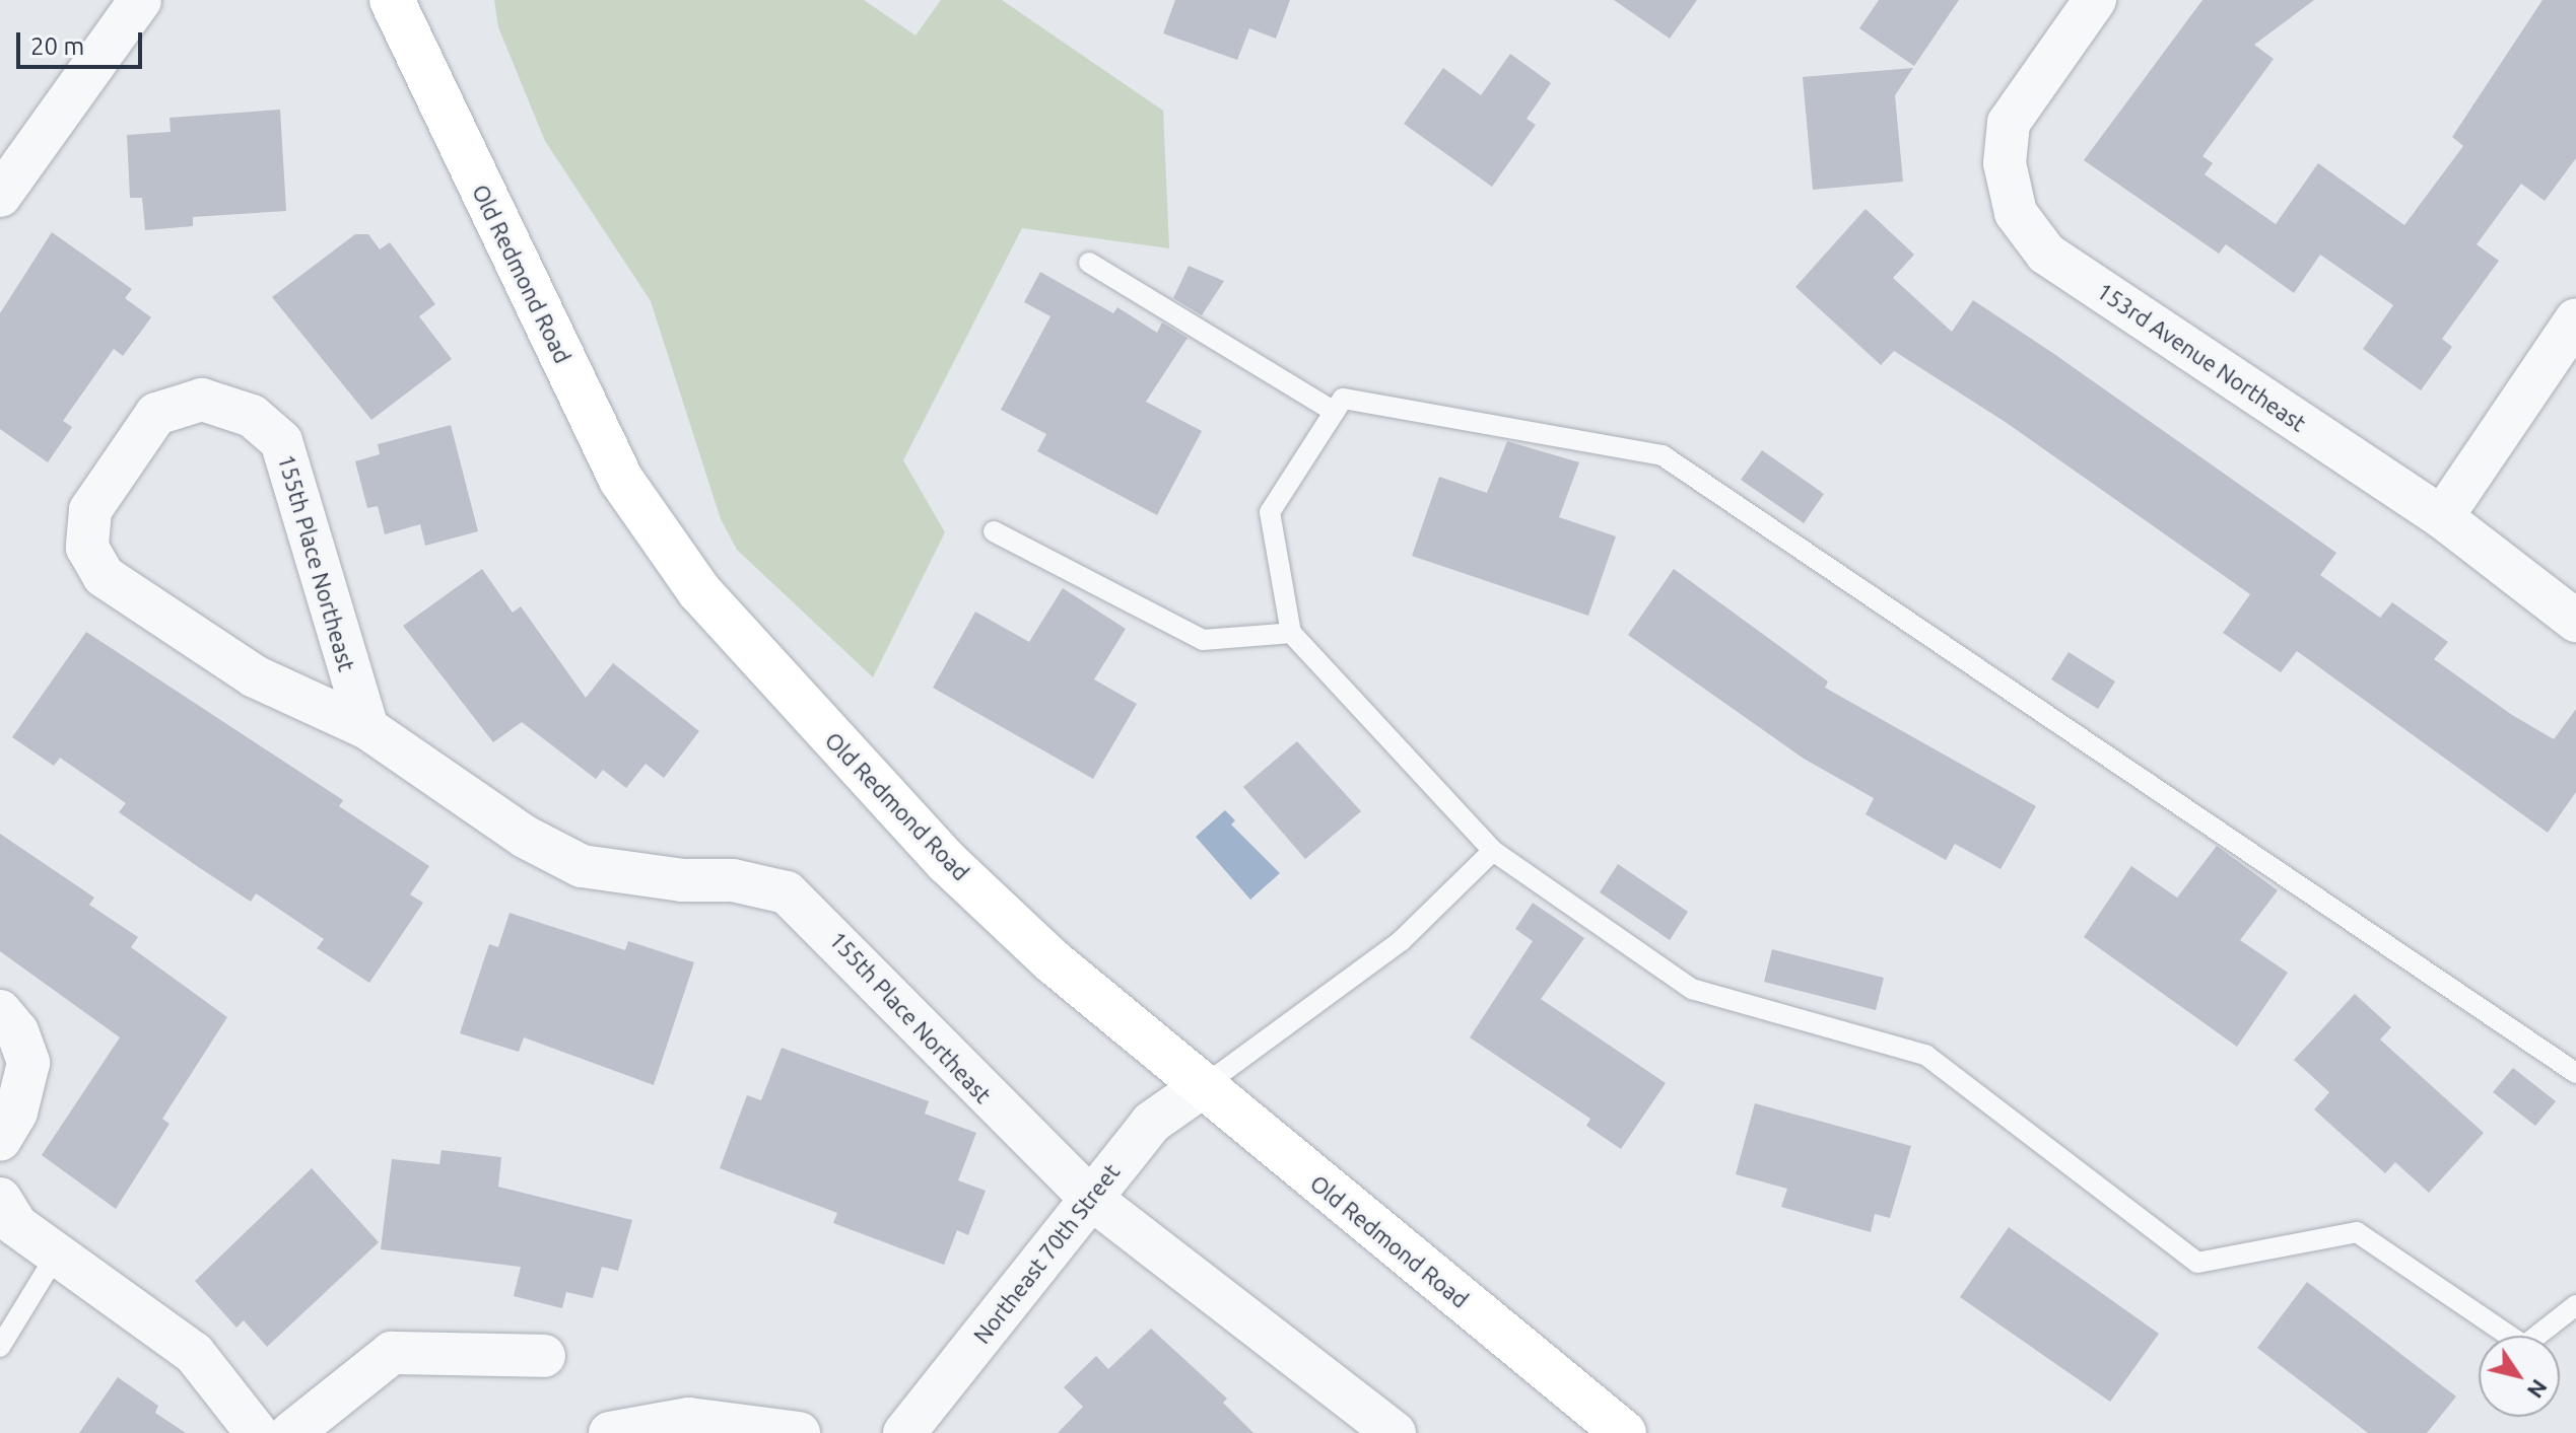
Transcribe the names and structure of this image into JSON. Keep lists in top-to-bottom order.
{
  "streets": {
    "main road": ["Old Redmond Road"],
    "street": ["153rd Avenue Northeast", "155th Place Northeast", "Northeast 70th Street"]
  },
  "crossings": [
    ["Old Redmond Road", "Northeast 70th Street"],
    ["155th Place Northeast", "Northeast 70th Street"]
  ],
  "scale_bar": "20 m",
  "north": "bottom right"
}
